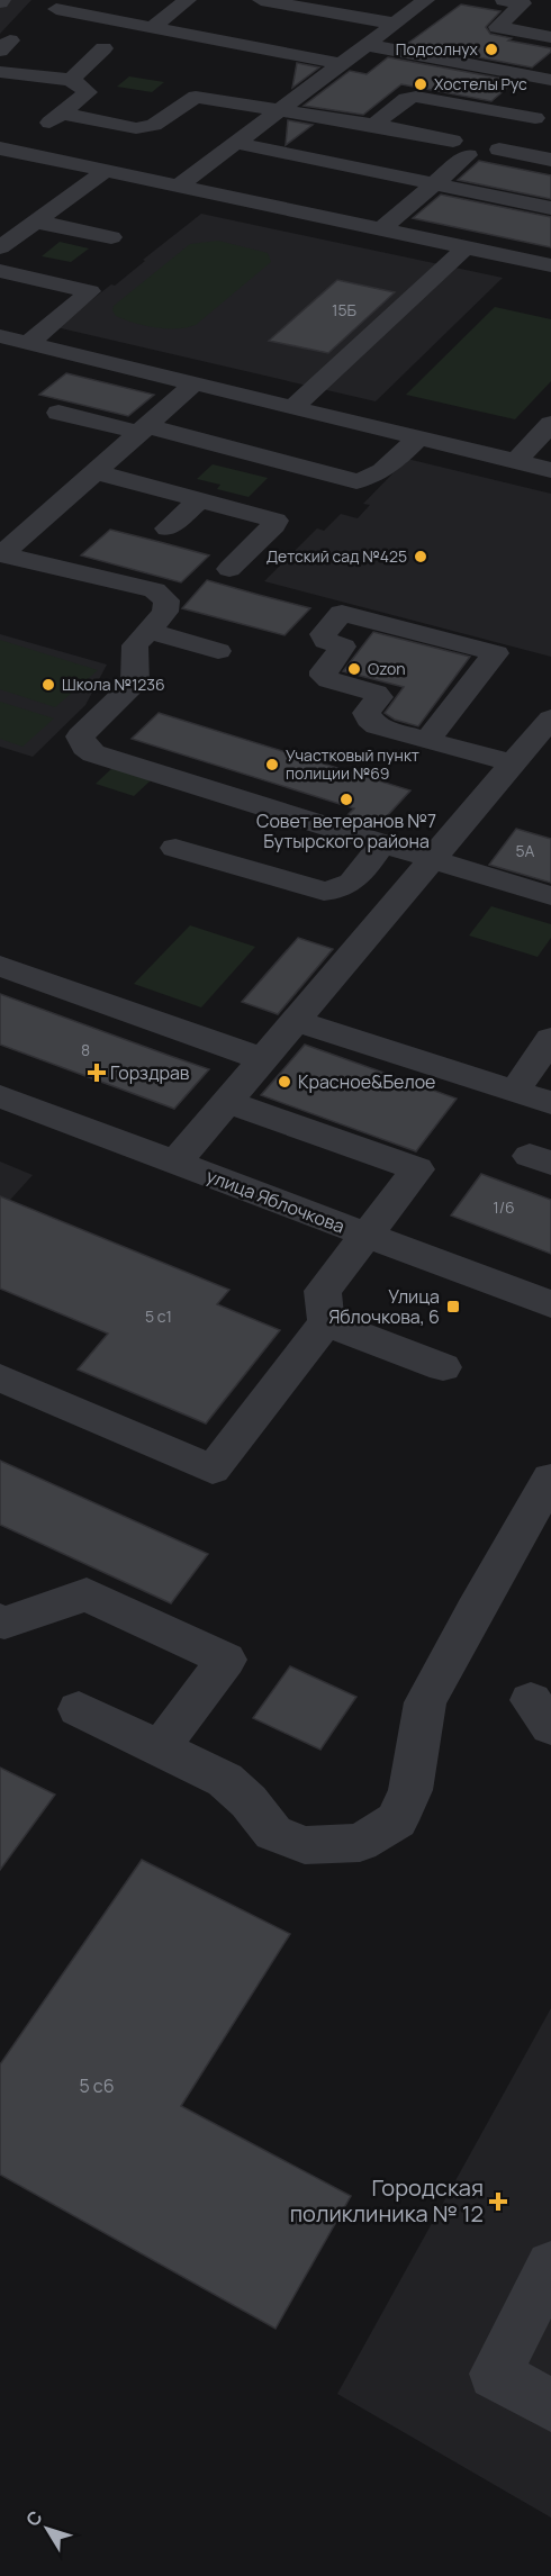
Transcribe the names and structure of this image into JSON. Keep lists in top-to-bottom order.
{
  "streets": {
    "street": ["улица Яблочкова"]
  },
  "places": {
    "other": [
      "Подсолнух",
      "Хостелы Рус",
      "Детский сад №425",
      "Ozon",
      "Школа №1236",
      "Участковый пункт полиции №69",
      "Совет ветеранов №7 Бутырского района",
      "Красное&Белое"
    ],
    "health": ["Горздрав", "Городская поликлиника № 12"],
    "transit": ["Улица Яблочкова, 6"]
  },
  "house_numbers": [
    "15Б",
    "5А",
    "8",
    "1/6",
    "5 с1",
    "5 с6"
  ],
  "north": "top left"
}
